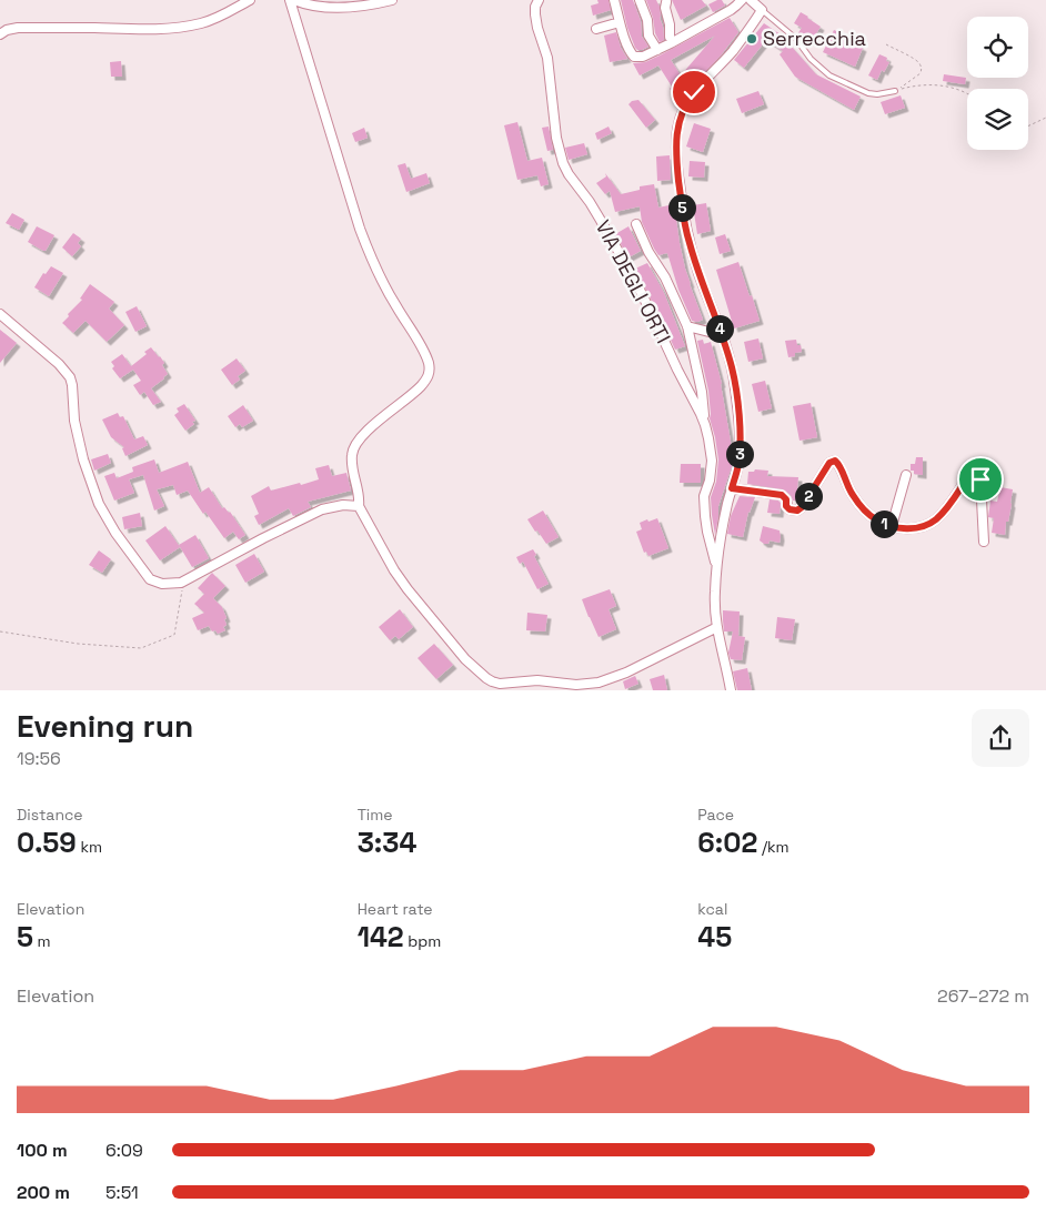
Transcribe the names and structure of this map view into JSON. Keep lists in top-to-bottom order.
{
  "streets": {
    "street": ["VIA DEGLI ORTI"]
  },
  "places": ["Serrecchia"],
  "page": {
    "pins": [
      "5",
      "4",
      "3",
      "2",
      "1"
    ],
    "heading": ["Evening run", "19:56"],
    "stats": [
      ["Distance", "0.59 km"],
      ["Time", "3:34"],
      ["Pace", "6:02 /km"],
      ["Elevation", "5 m"],
      ["Heart rate", "142 bpm"],
      ["kcal", "45"]
    ],
    "chart": ["Elevation", "267–272 m"],
    "list": [
      {
        "name": "100 m",
        "note": "6:09"
      },
      {
        "name": "200 m",
        "note": "5:51"
      }
    ]
  }
}
